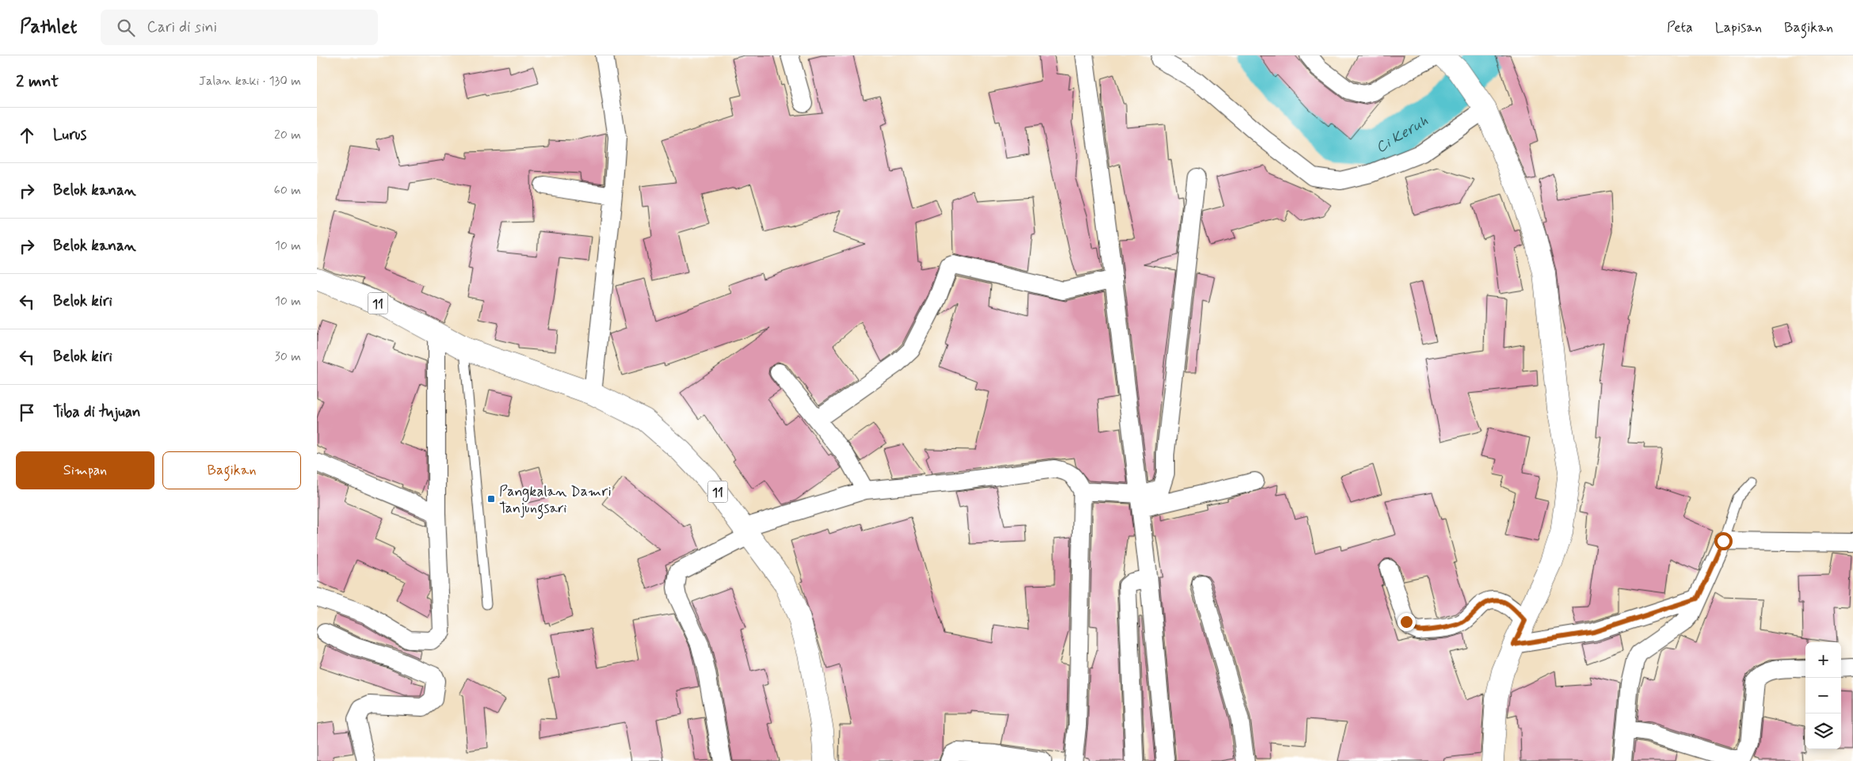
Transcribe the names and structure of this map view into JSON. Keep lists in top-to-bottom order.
{
  "streets": {
    "main road": ["11"]
  },
  "water": ["Ci Keruh"],
  "places": {
    "transit": ["Pangkalan Damri Tanjungsari"]
  },
  "page": {
    "header": "Pathlet",
    "search": "Cari di sini",
    "nav": ["Peta", "Lapisan", "Bagikan"],
    "heading": ["2 mnt", "Jalan kaki · 130 m"],
    "list": [
      ["Lurus", "20 m"],
      ["Belok kanan", "60 m"],
      ["Belok kanan", "10 m"],
      ["Belok kiri", "10 m"],
      ["Belok kiri", "30 m"],
      "Tiba di tujuan"
    ],
    "buttons": ["Simpan", "Bagikan"],
    "map_buttons": ["+", "−"]
  }
}
